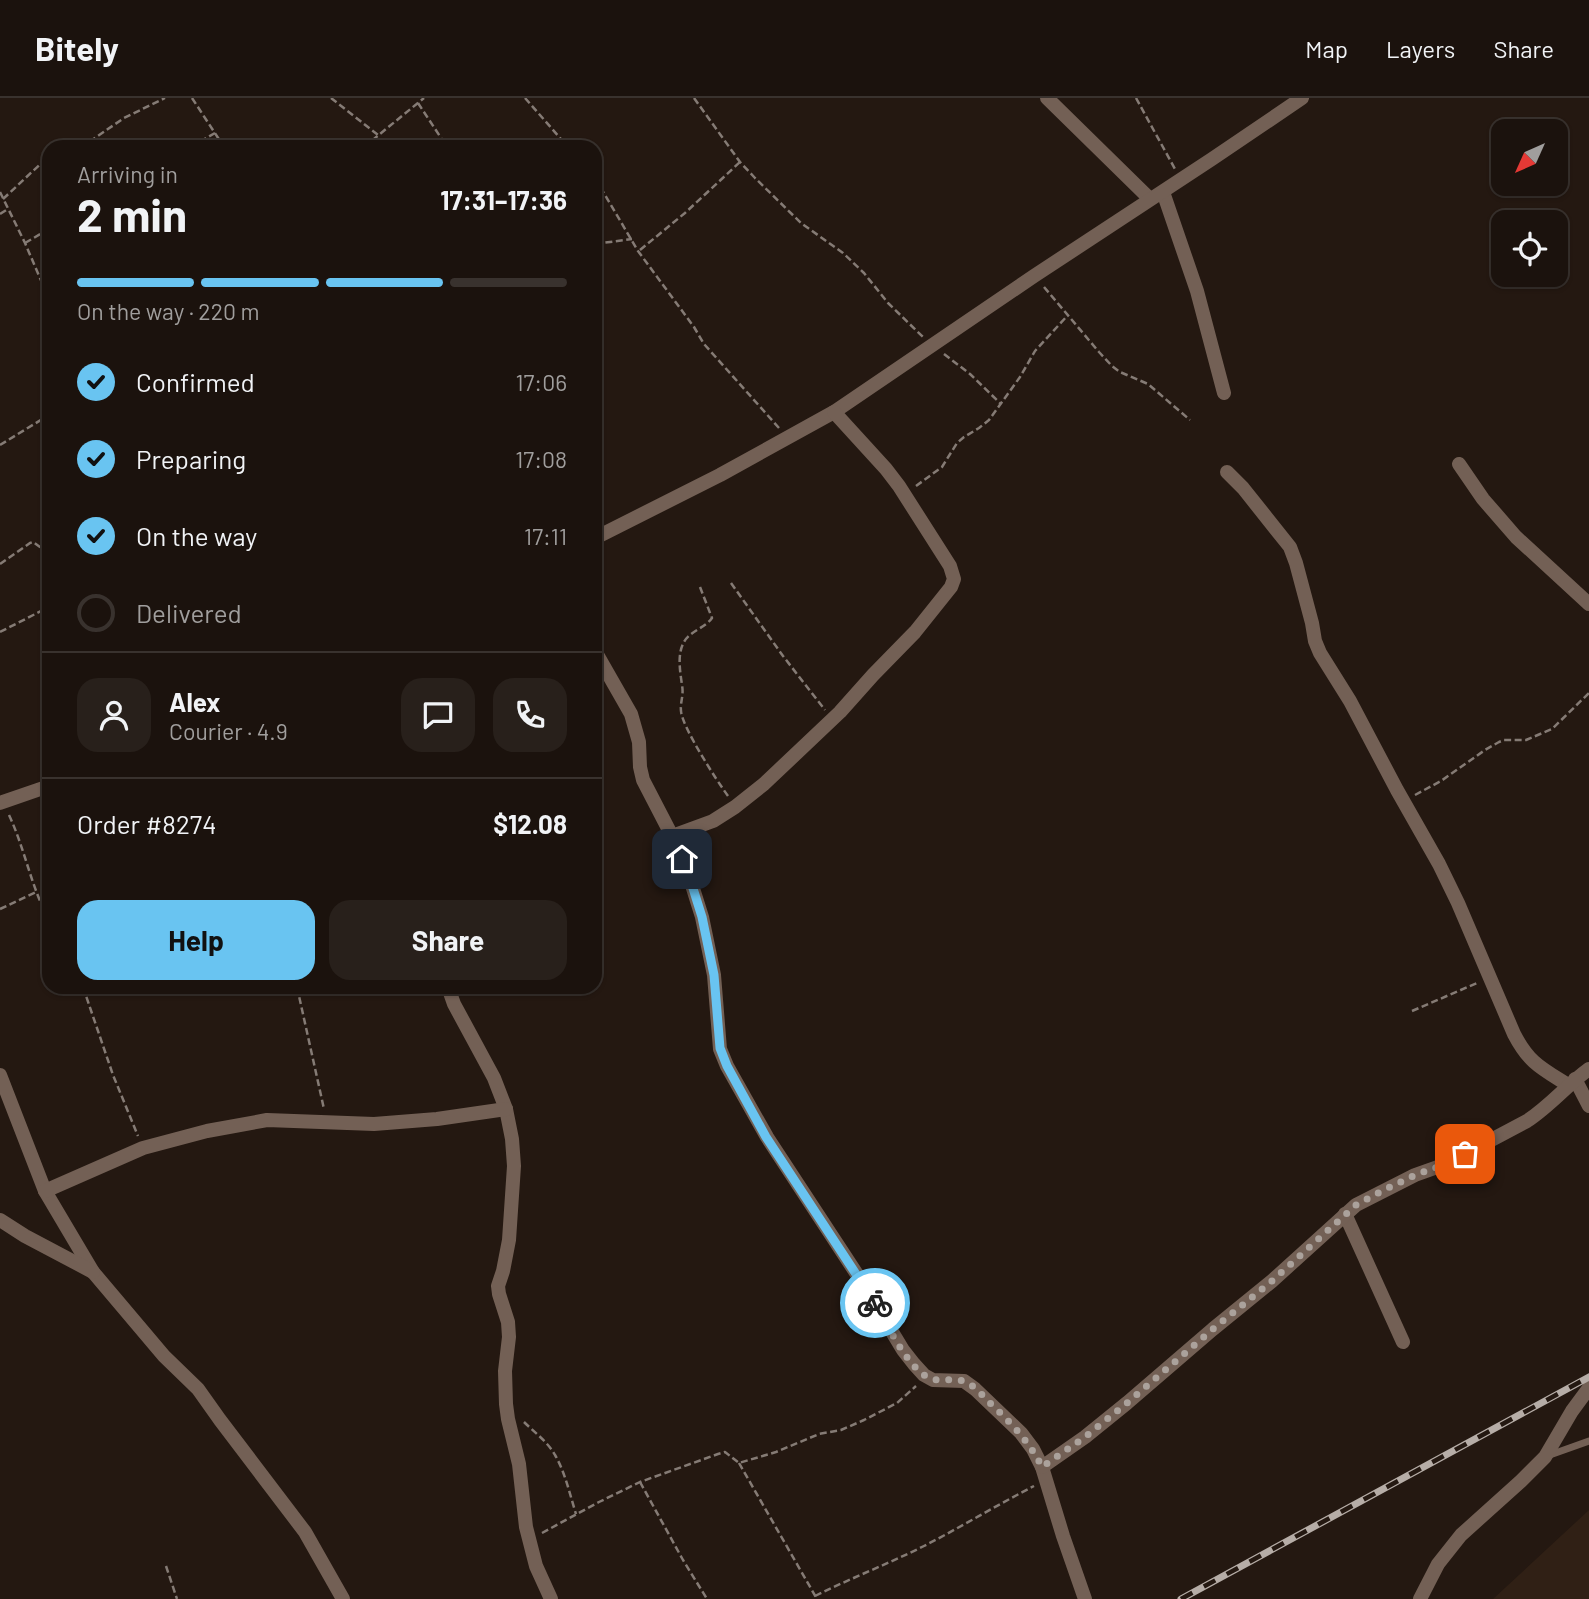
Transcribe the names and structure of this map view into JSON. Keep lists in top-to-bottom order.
{
  "north": "bottom left",
  "page": {
    "header": "Bitely",
    "nav": ["Map", "Layers", "Share"],
    "heading": ["2 min", "Arriving in", "17:31–17:36"],
    "panel": [
      "Alex",
      "Courier · 4.9",
      "Order #8274",
      "$12.08"
    ],
    "bar": "On the way · 220 m",
    "list": [
      ["Confirmed", "17:06"],
      ["Preparing", "17:08"],
      ["On the way", "17:11"],
      "Delivered"
    ],
    "buttons": ["Help", "Share"]
  }
}
